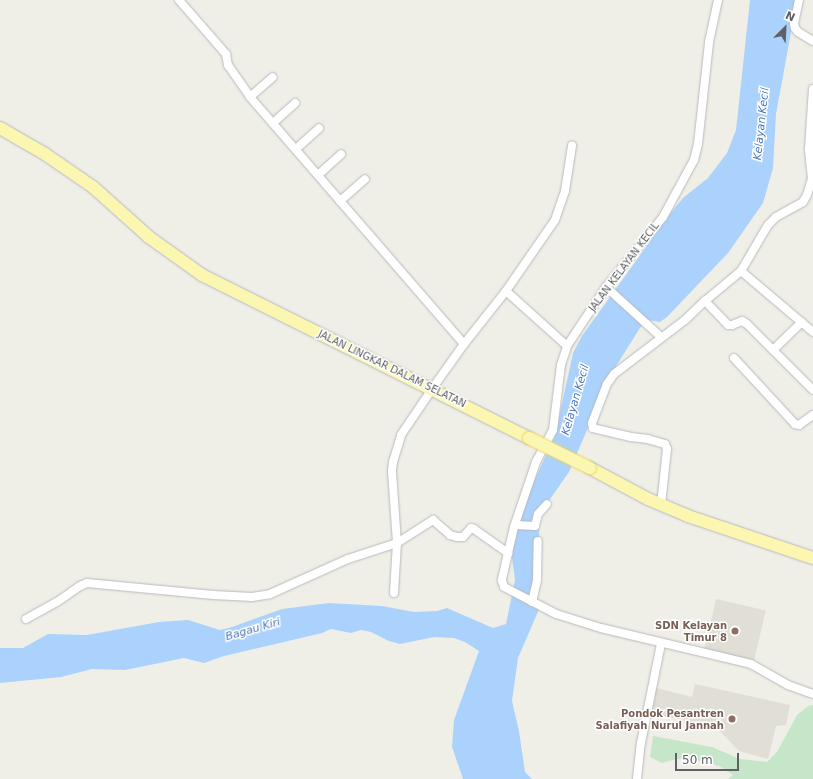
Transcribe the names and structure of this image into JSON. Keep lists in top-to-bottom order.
{
  "streets": {
    "main road": ["JALAN LINGKAR DALAM SELATAN"],
    "street": ["JALAN KELAYAN KECIL"]
  },
  "water": ["Kelayan Kecil", "Bagau Kiri"],
  "places": ["SDN Kelayan Timur 8", "Pondok Pesantren Salafiyah Nurul Jannah"],
  "scale_bar": "50 m",
  "north": "top right"
}
